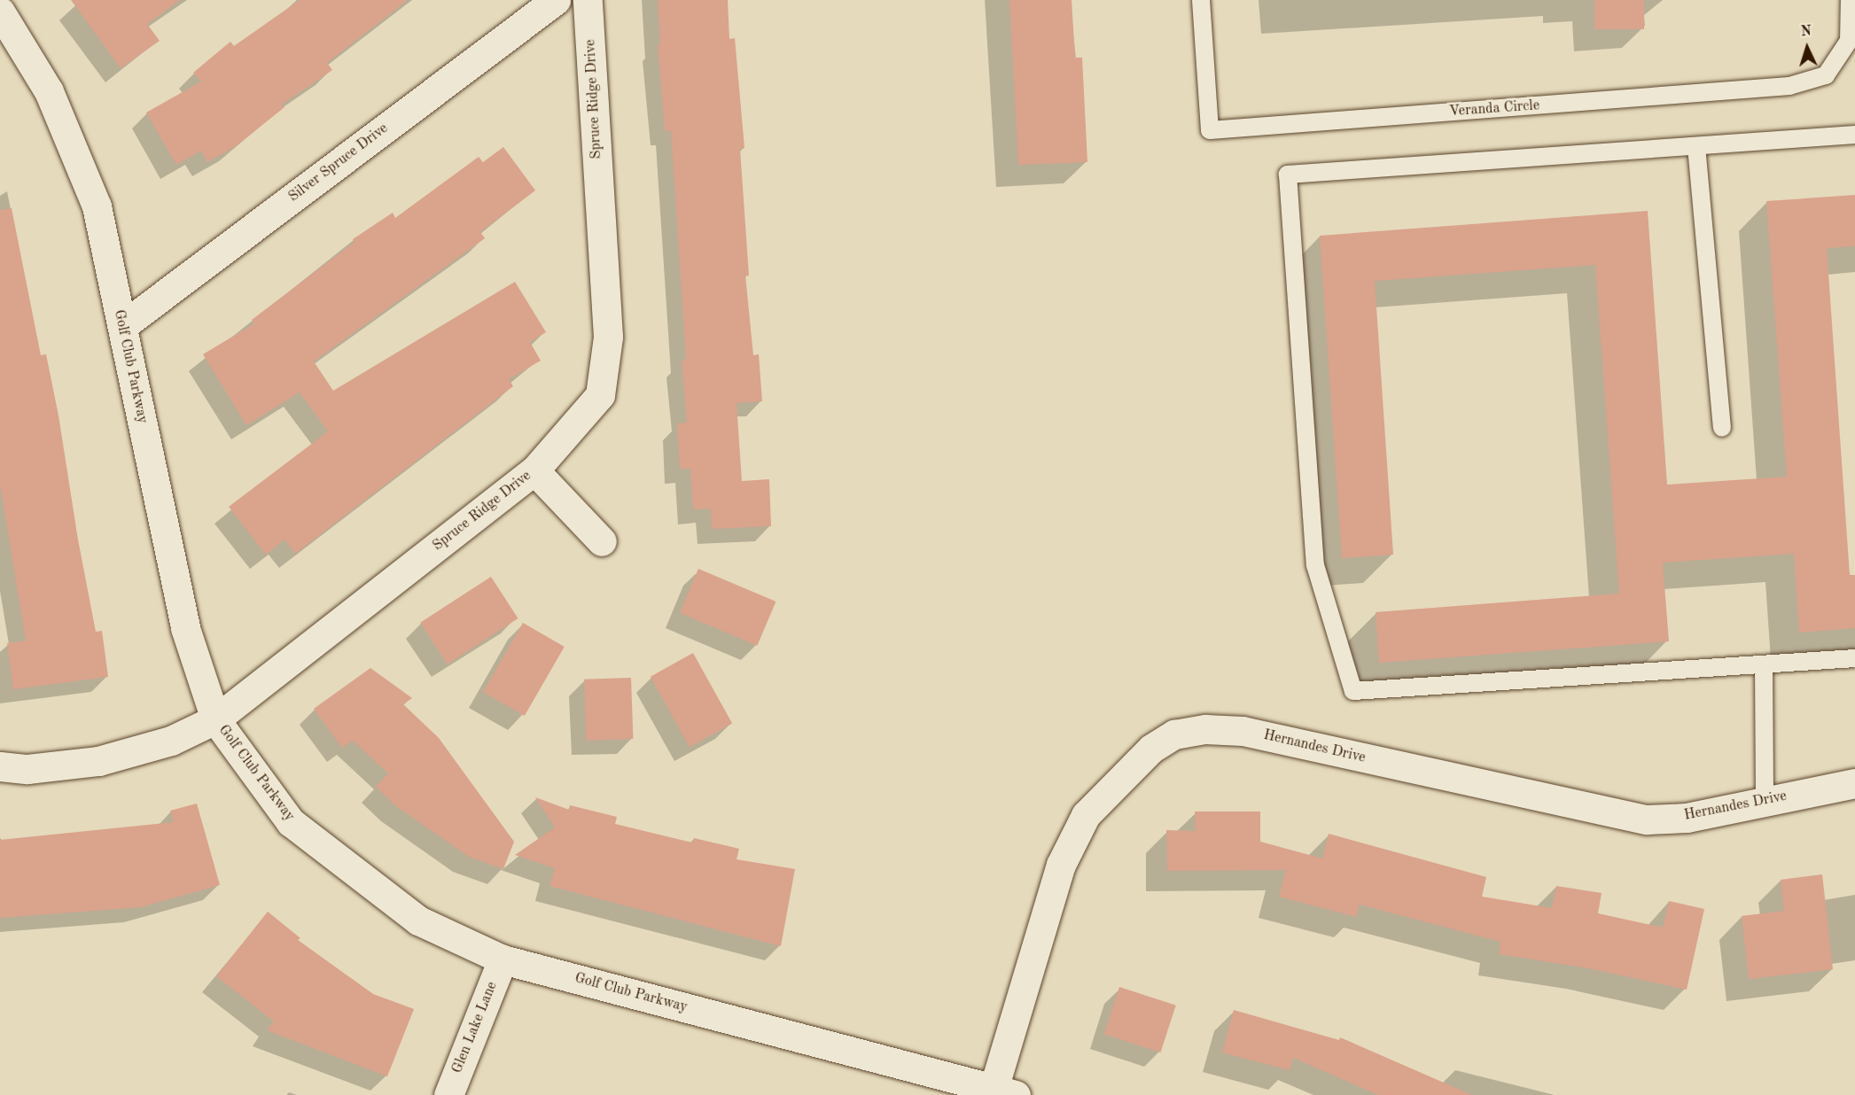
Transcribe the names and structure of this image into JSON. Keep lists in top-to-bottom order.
{
  "streets": {
    "street": [
      "Spruce Ridge Drive",
      "Silver Spruce Drive",
      "Golf Club Parkway",
      "Hernandes Drive",
      "Glen Lake Lane"
    ],
    "lane": ["Veranda Circle"]
  },
  "crossings": [
    ["Spruce Ridge Drive", "Golf Club Parkway"],
    ["Silver Spruce Drive", "Golf Club Parkway"],
    ["Golf Club Parkway", "Hernandes Drive"],
    ["Golf Club Parkway", "Glen Lake Lane"]
  ],
  "north": "top"
}
